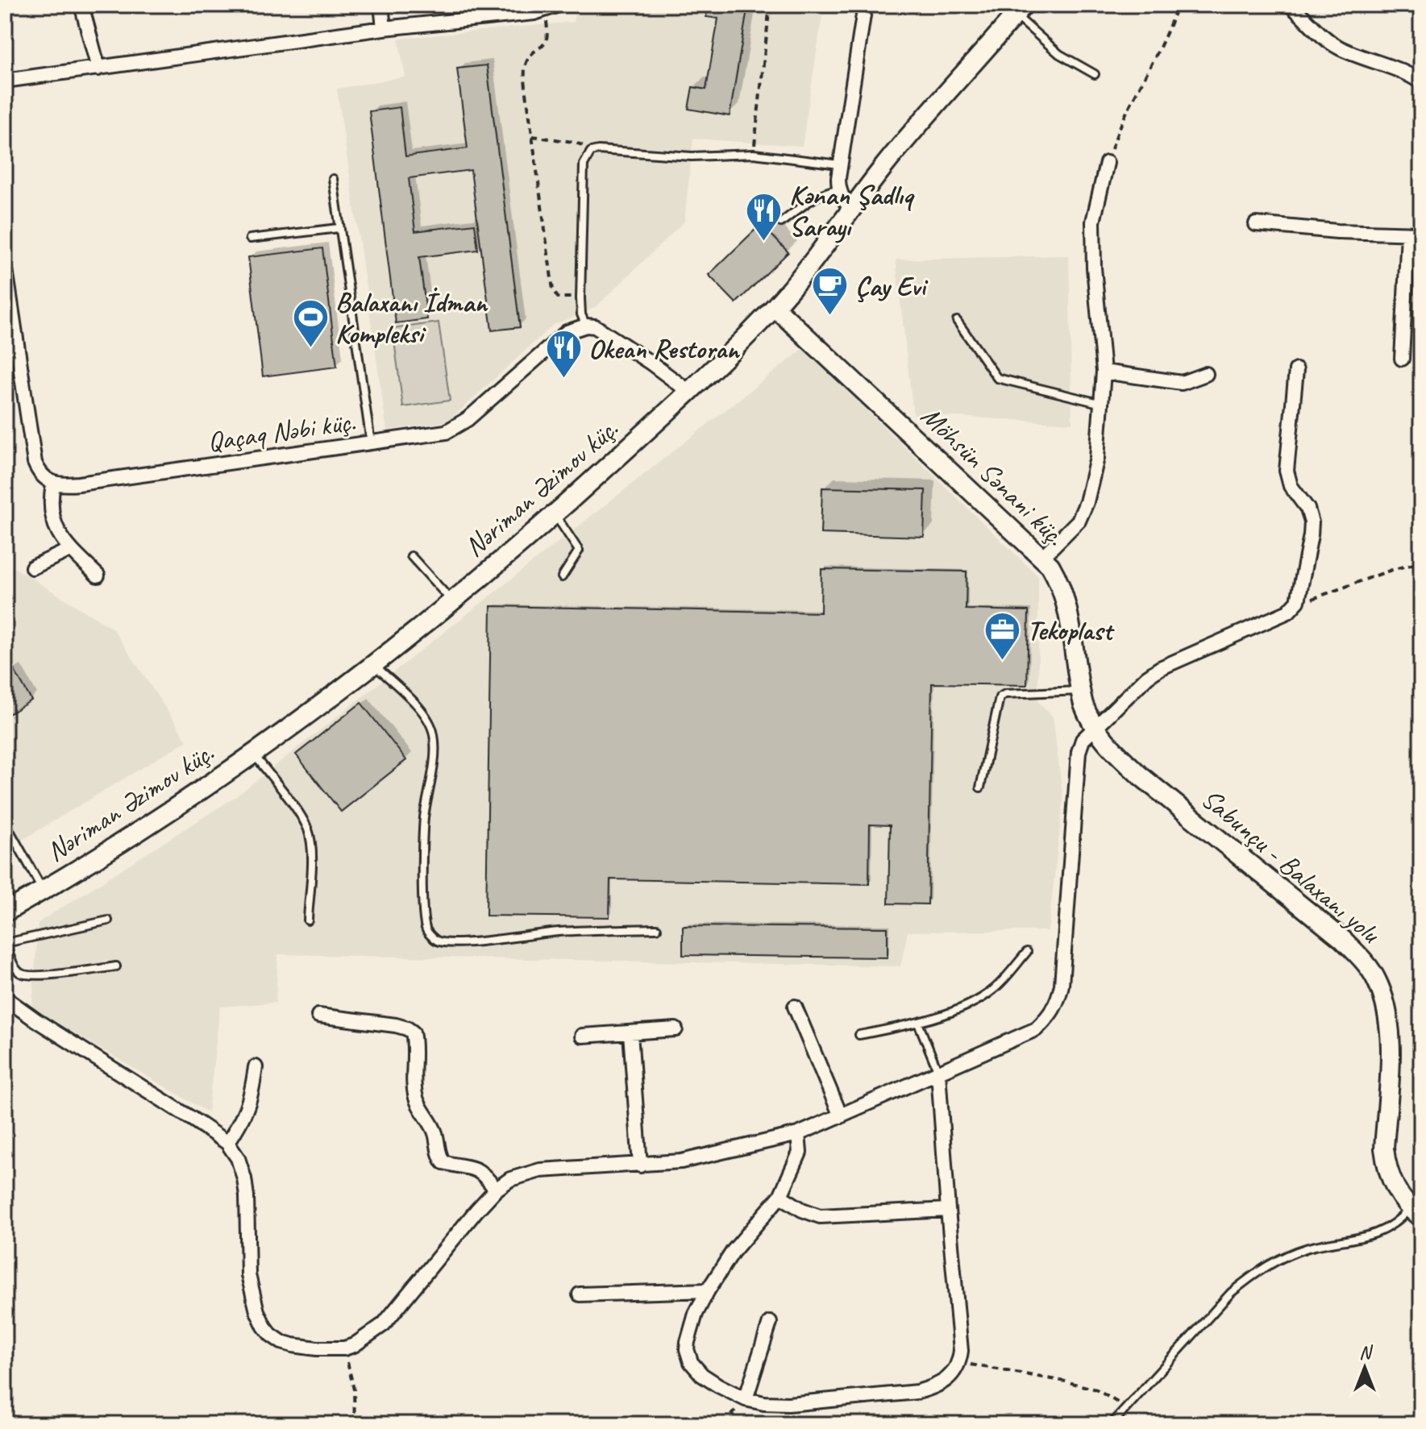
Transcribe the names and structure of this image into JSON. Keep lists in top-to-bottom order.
{
  "streets": {
    "main road": ["Möhsün Sənani küç.", "Nəriman Əzimov küç.", "Sabunçu - Balaxanı yolu"],
    "street": ["Qaçaq Nəbi küç."]
  },
  "crossings": [
    ["Möhsün Sənani küç.", "Nəriman Əzimov küç."],
    ["Möhsün Sənani küç.", "Sabunçu - Balaxanı yolu"]
  ],
  "places": {
    "restaurant": ["Kənan Şadlıq Sarayı", "Okean Restoran"],
    "cafe": ["Çay Evi"],
    "sports": ["Balaxanı İdman Kompleksi"],
    "office": ["Tekoplast"]
  },
  "north": "top"
}
